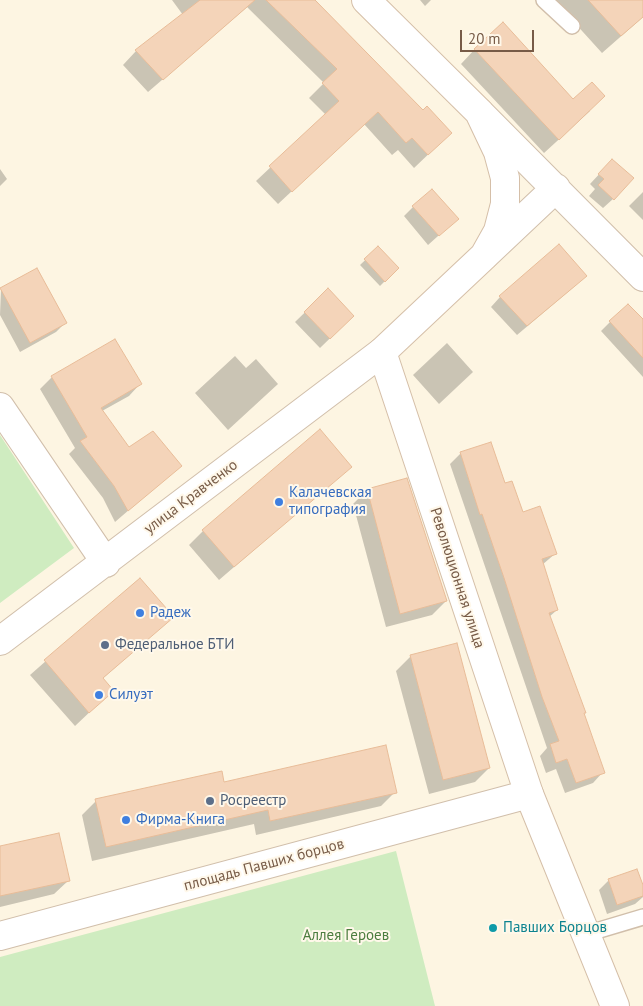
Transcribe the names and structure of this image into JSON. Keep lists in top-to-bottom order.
{
  "streets": {
    "street": ["улица Кравченко", "Революционная улица", "площадь Павших борцов"]
  },
  "crossings": [
    ["улица Кравченко", "Революционная улица"],
    ["Революционная улица", "площадь Павших борцов"]
  ],
  "parks": ["Аллея Героев"],
  "places": [
    "Калачевская типография",
    "Радеж",
    "Федеральное БТИ",
    "Силуэт",
    "Росреестр",
    "Фирма-Книга",
    "Павших Борцов"
  ],
  "scale_bar": "20 m"
}
